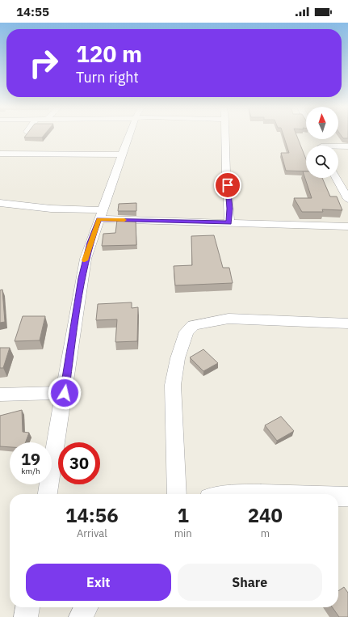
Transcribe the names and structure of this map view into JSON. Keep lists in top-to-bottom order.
{
  "north": "top",
  "page": {
    "status": "14:55",
    "turn": ["120 m", "Turn right"],
    "speed": "19 km/h",
    "limit": "30",
    "eta": [
      "14:56",
      "Arrival",
      "1",
      "min",
      "240",
      "m"
    ],
    "buttons": ["Exit", "Share"]
  }
}
